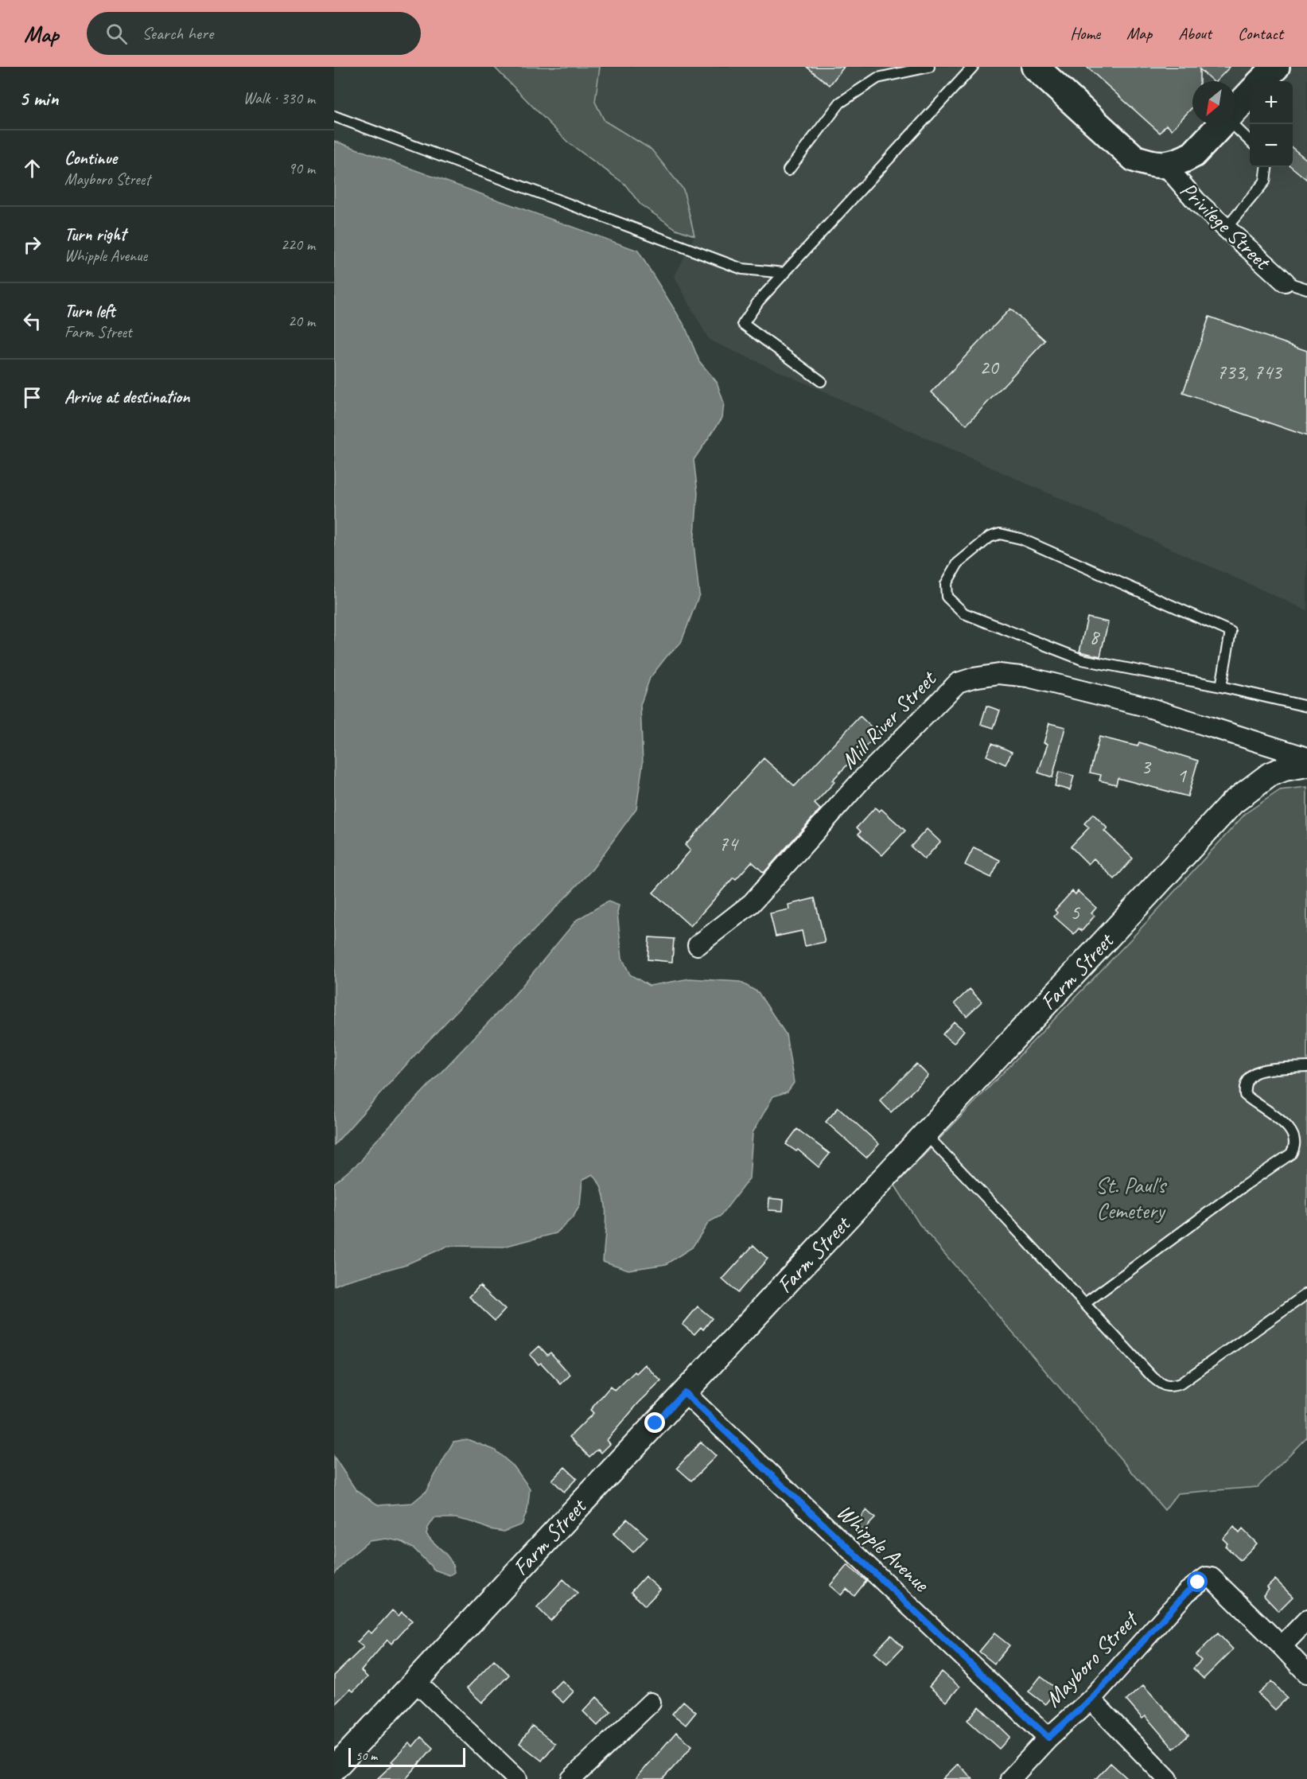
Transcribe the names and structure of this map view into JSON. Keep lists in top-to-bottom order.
{
  "streets": {
    "main road": ["Privilege Street"],
    "street": [
      "Mill River Street",
      "Farm Street",
      "Whipple Avenue",
      "Mayboro Street"
    ]
  },
  "crossings": [
    ["Farm Street", "Whipple Avenue"],
    ["Whipple Avenue", "Mayboro Street"]
  ],
  "parks": ["St. Paul's Cemetery"],
  "house_numbers": [
    "20",
    "733, 743",
    "8",
    "3",
    "1",
    "74",
    "5"
  ],
  "scale_bar": "50 m",
  "north": "bottom left",
  "page": {
    "header": "Map",
    "search": "Search here",
    "nav": [
      "Home",
      "Map",
      "About",
      "Contact"
    ],
    "heading": ["5 min", "Walk · 330 m"],
    "map_buttons": ["+", "−"],
    "list": [
      ["Continue", "Mayboro Street", "90 m"],
      ["Turn right", "Whipple Avenue", "220 m"],
      ["Turn left", "Farm Street", "20 m"],
      "Arrive at destination"
    ],
    "scale": "50 m"
  }
}
